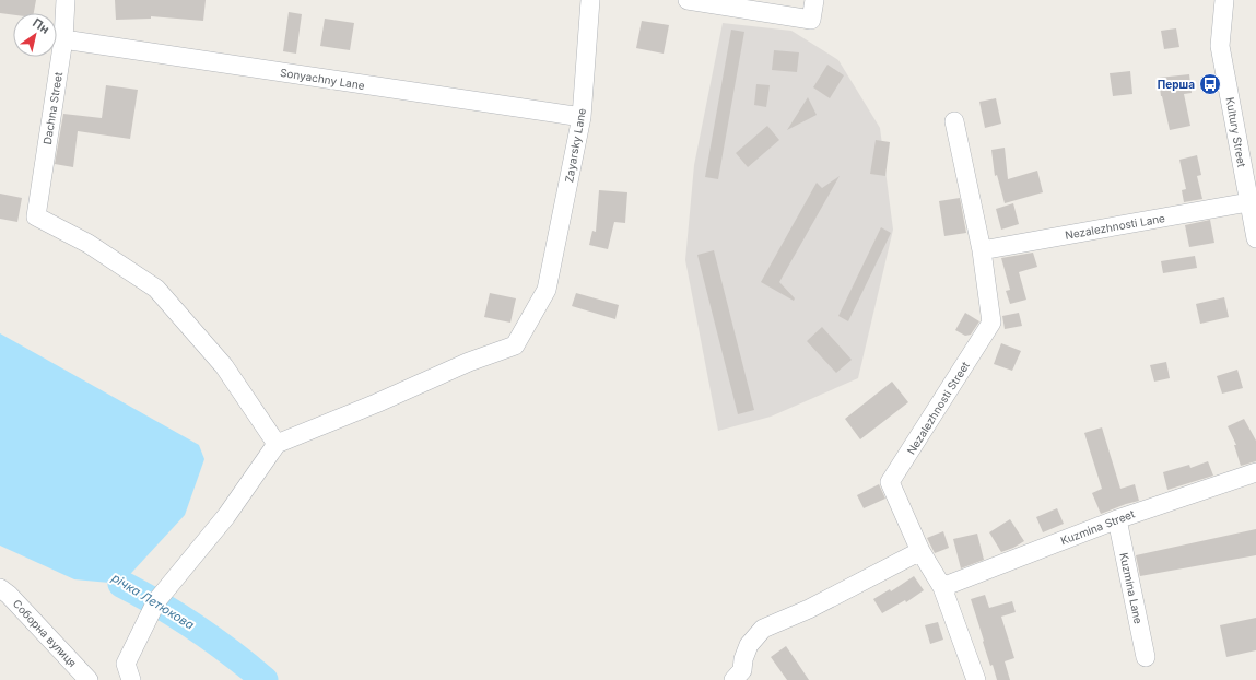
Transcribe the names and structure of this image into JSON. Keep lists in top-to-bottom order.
{
  "streets": {
    "street": [
      "Sonyachny Lane",
      "Dachna Street",
      "Kultury Street",
      "Zayarsky Lane",
      "Nezalezhnosti Lane",
      "Nezalezhnosti Street",
      "Kuzmina Street",
      "Kuzmina Lane",
      "Соборна вулиця"
    ]
  },
  "crossings": [
    ["Sonyachny Lane", "Dachna Street"],
    ["Sonyachny Lane", "Zayarsky Lane"],
    ["Dachna Street", "Zayarsky Lane"],
    ["Kultury Street", "Nezalezhnosti Lane"],
    ["Nezalezhnosti Lane", "Nezalezhnosti Street"],
    ["Nezalezhnosti Street", "Kuzmina Street"],
    ["Kuzmina Street", "Kuzmina Lane"]
  ],
  "water": ["річка Летюкова"],
  "places": {
    "bus stop": ["Перша"]
  },
  "north": "top right"
}
